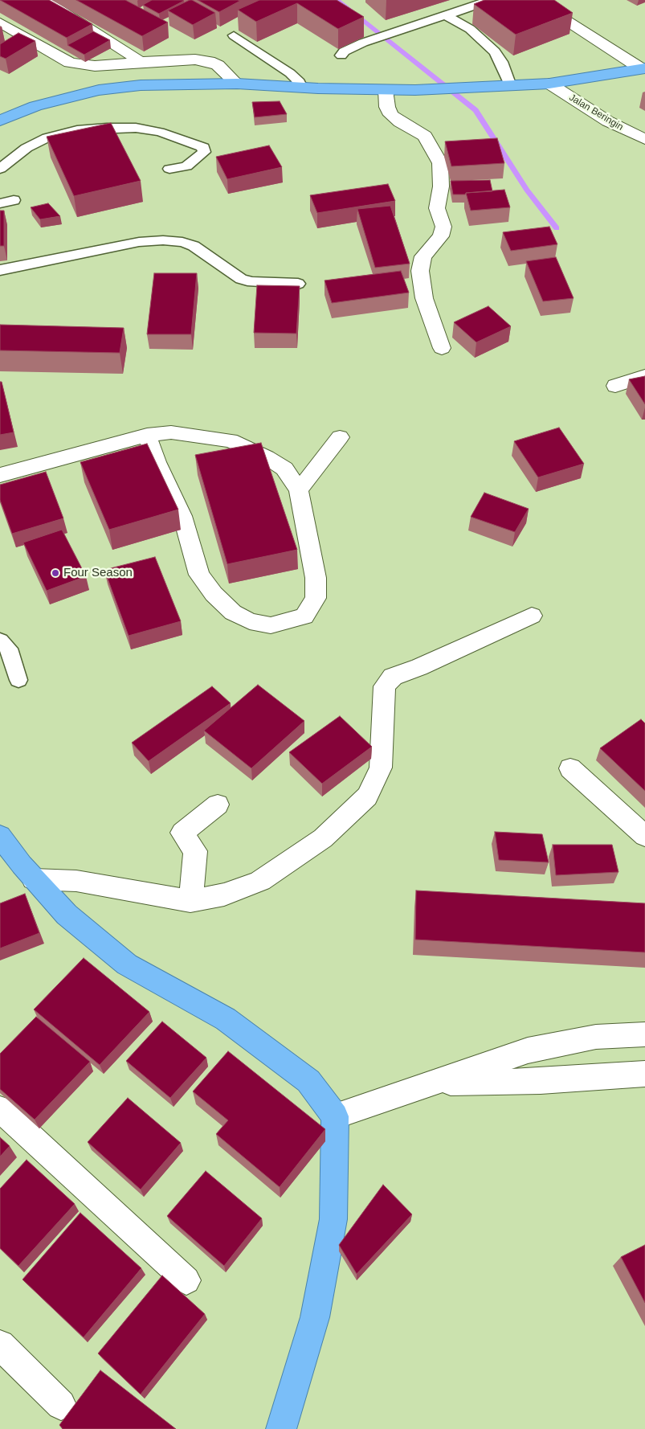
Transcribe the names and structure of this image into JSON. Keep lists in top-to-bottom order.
{
  "streets": {
    "street": ["Jalan Beringin"]
  },
  "places": ["Four Season"]
}
